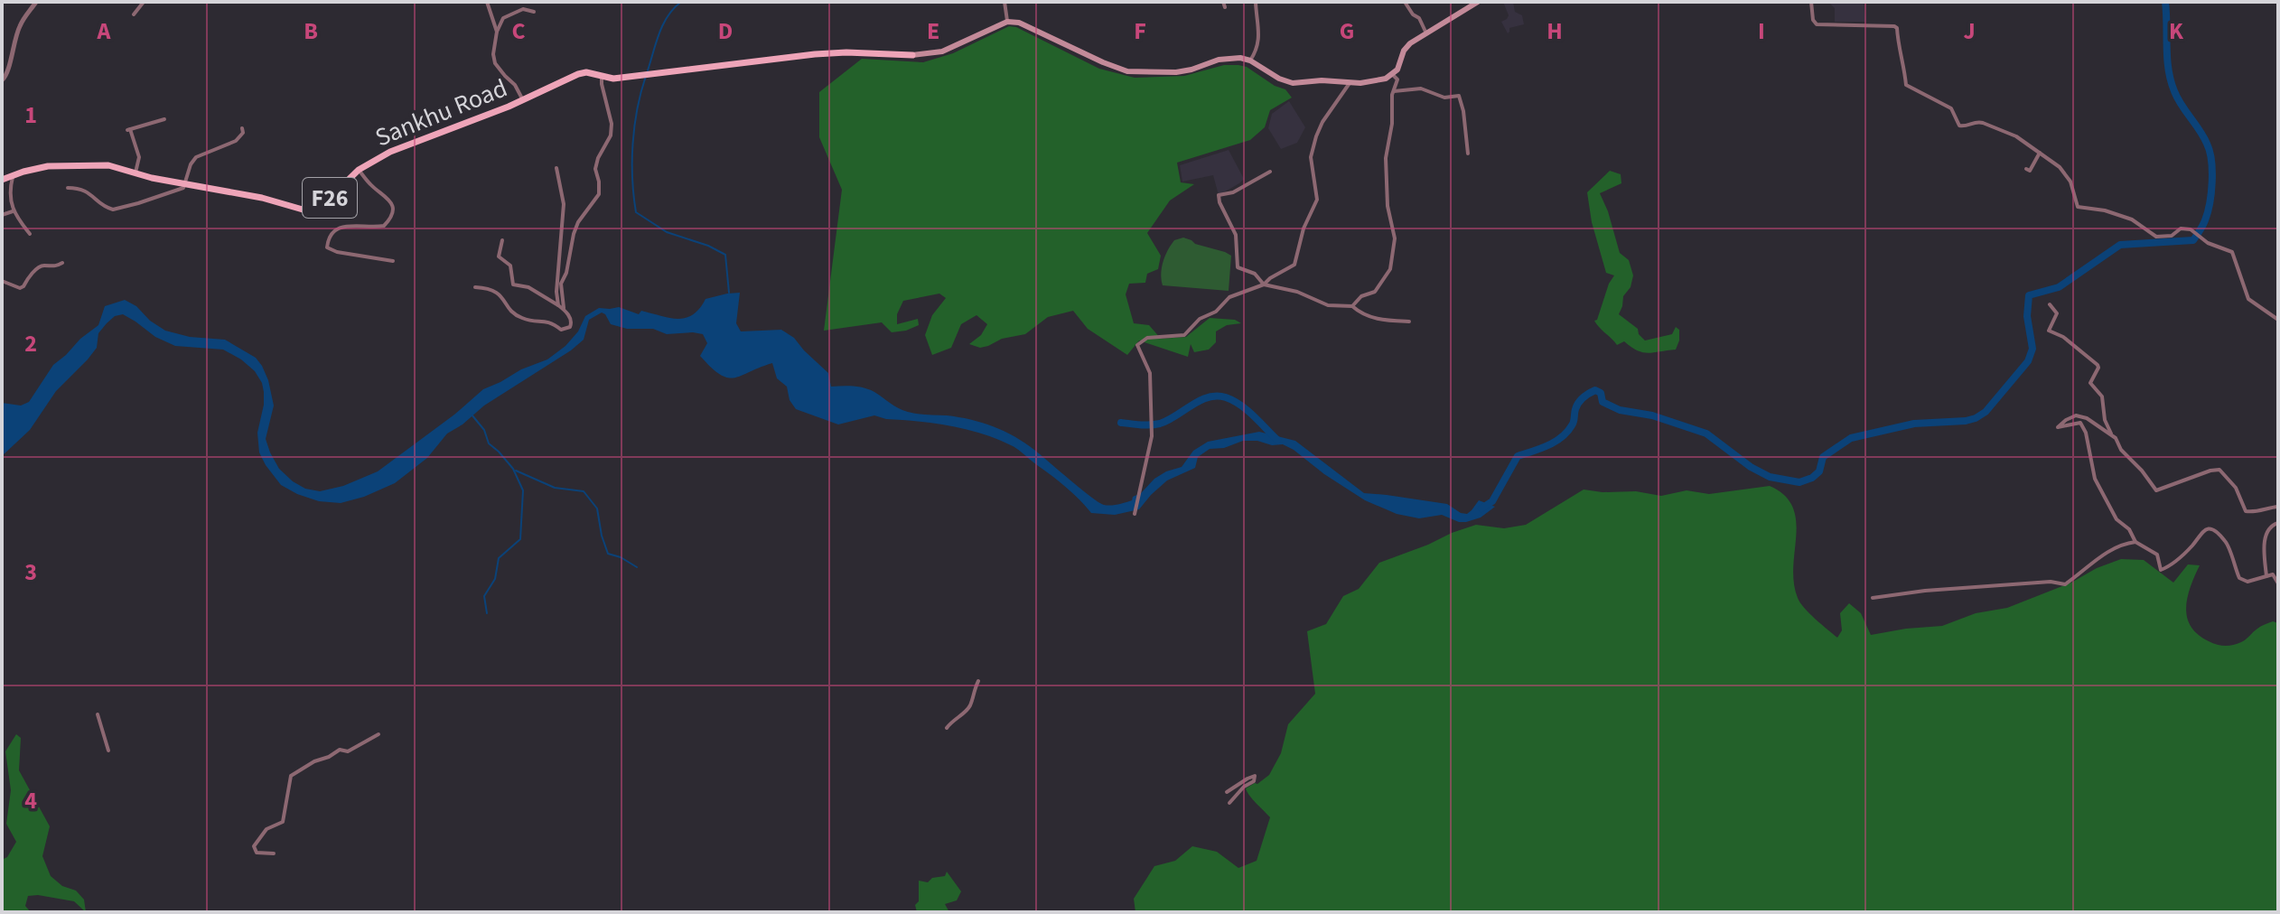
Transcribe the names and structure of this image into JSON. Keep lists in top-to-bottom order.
{
  "streets": {
    "main road": ["Sankhu Road", "F26"]
  },
  "crossings": [
    ["Sankhu Road", "F26"]
  ],
  "grid": {
    "columns": [
      "A",
      "B",
      "C",
      "D",
      "E",
      "F",
      "G",
      "H",
      "I",
      "J",
      "K"
    ],
    "rows": [
      "1",
      "2",
      "3",
      "4"
    ]
  }
}
